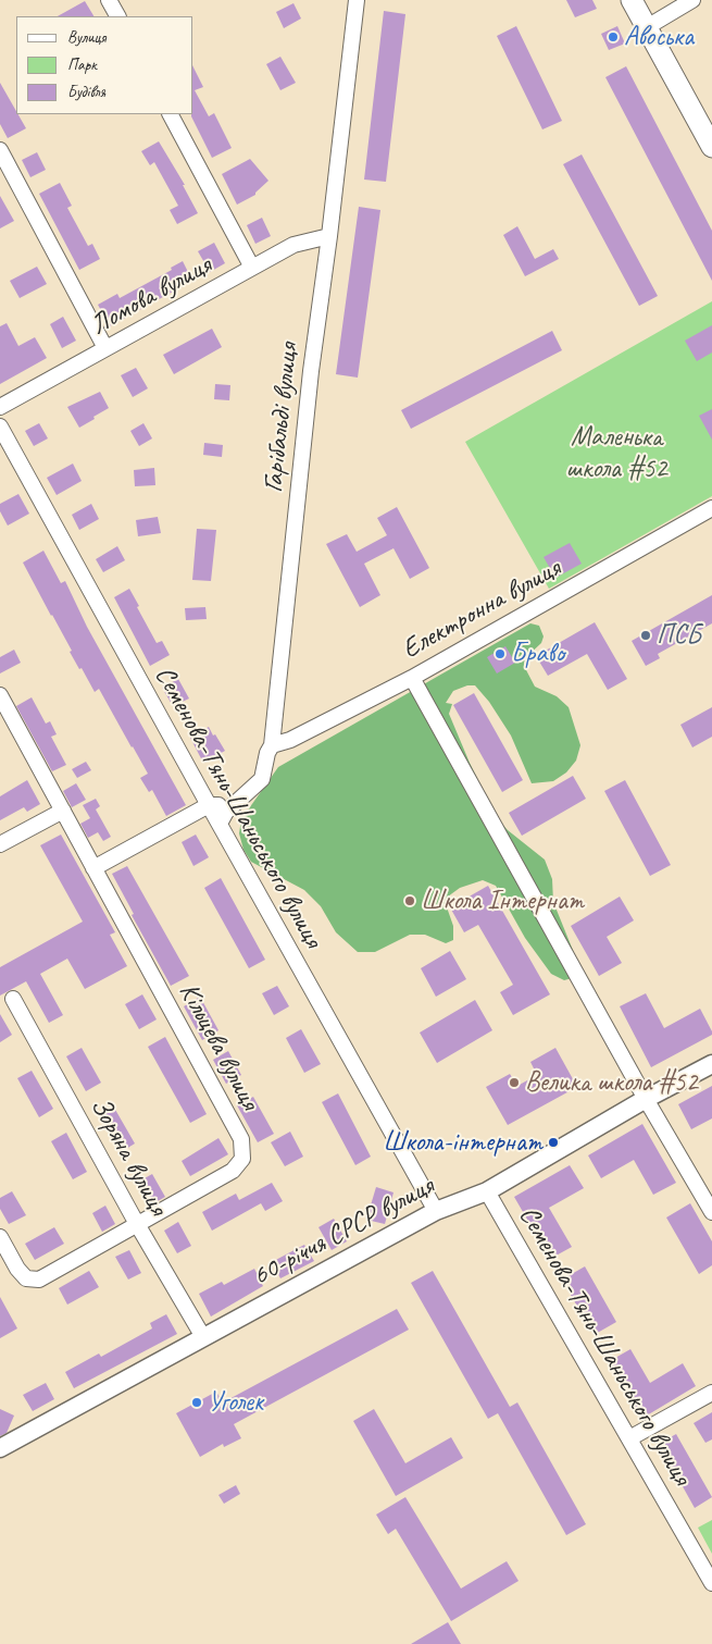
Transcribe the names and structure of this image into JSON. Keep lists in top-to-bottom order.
{
  "streets": {
    "street": [
      "Ломова вулиця",
      "Гарібальді вулиця",
      "Електронна вулиця",
      "Семенова-Тянь-Шаньського вулиця",
      "Кільцева вулиця",
      "Зоряна вулиця",
      "60-річчя СРСР вулиця"
    ]
  },
  "crossings": [
    ["Ломова вулиця", "Гарібальді вулиця"],
    ["Гарібальді вулиця", "Електронна вулиця"],
    ["Гарібальді вулиця", "Семенова-Тянь-Шаньського вулиця"],
    ["Семенова-Тянь-Шаньського вулиця", "60-річчя СРСР вулиця"],
    ["Кільцева вулиця", "Зоряна вулиця"],
    ["Зоряна вулиця", "60-річчя СРСР вулиця"]
  ],
  "parks": ["Маленька школа #52"],
  "places": [
    "Авоська",
    "ПСБ",
    "Браво",
    "Школа Інтернат",
    "Велика школа #52",
    "Школа-інтернат",
    "Уголек"
  ],
  "legend": ["Вулиця", "Парк", "Будівля"]
}
